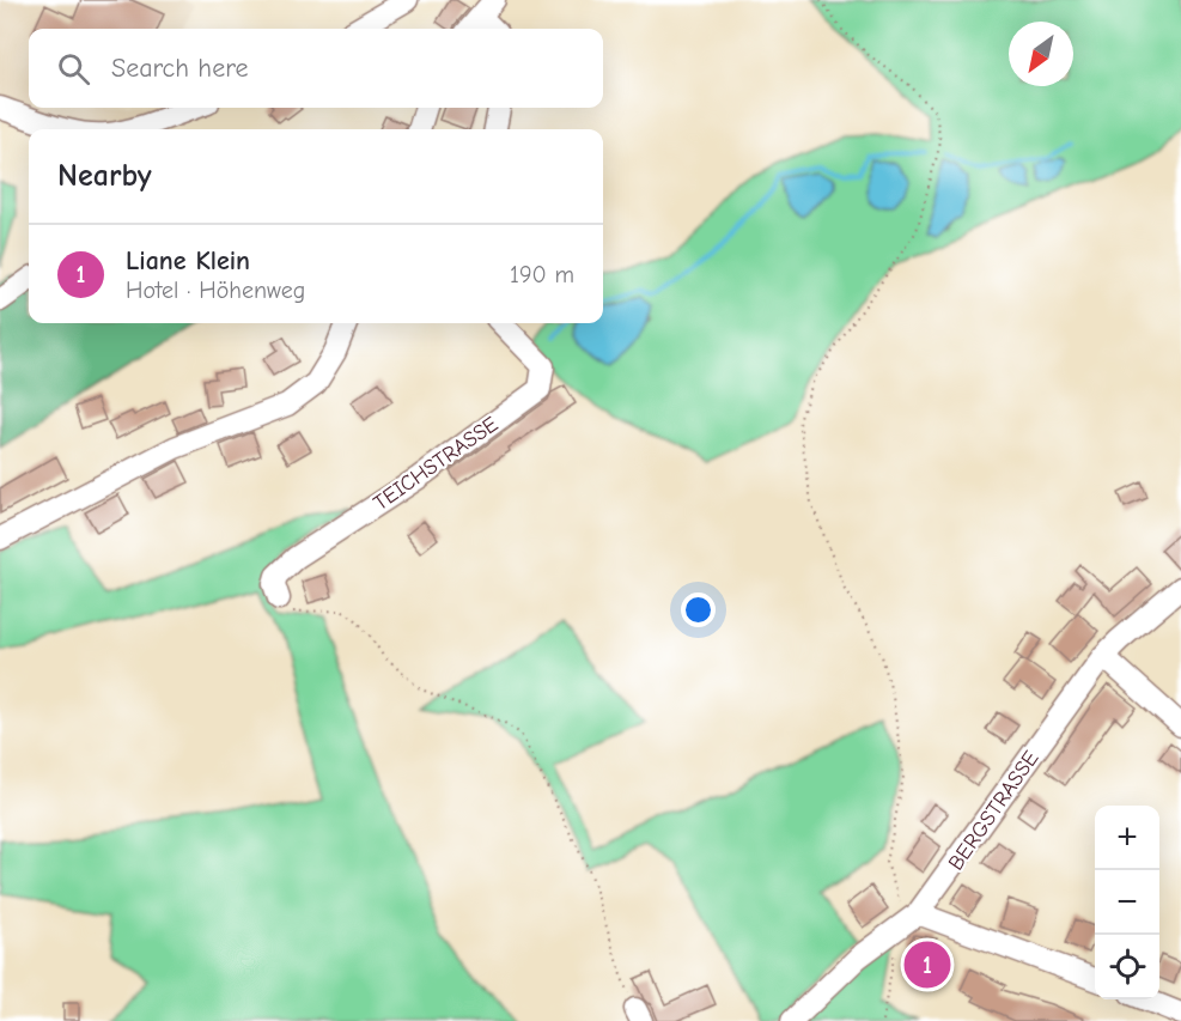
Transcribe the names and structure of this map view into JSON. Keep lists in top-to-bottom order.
{
  "streets": {
    "street": ["TEICHSTRASSE", "BERGSTRASSE"]
  },
  "north": "bottom left",
  "page": {
    "search": "Search here",
    "heading": "Nearby",
    "list": [
      {
        "mark": "1",
        "name": "Liane Klein",
        "note": "Hotel · Höhenweg",
        "value": "190 m"
      }
    ],
    "map_buttons": ["+", "−"],
    "pins": "1"
  }
}
